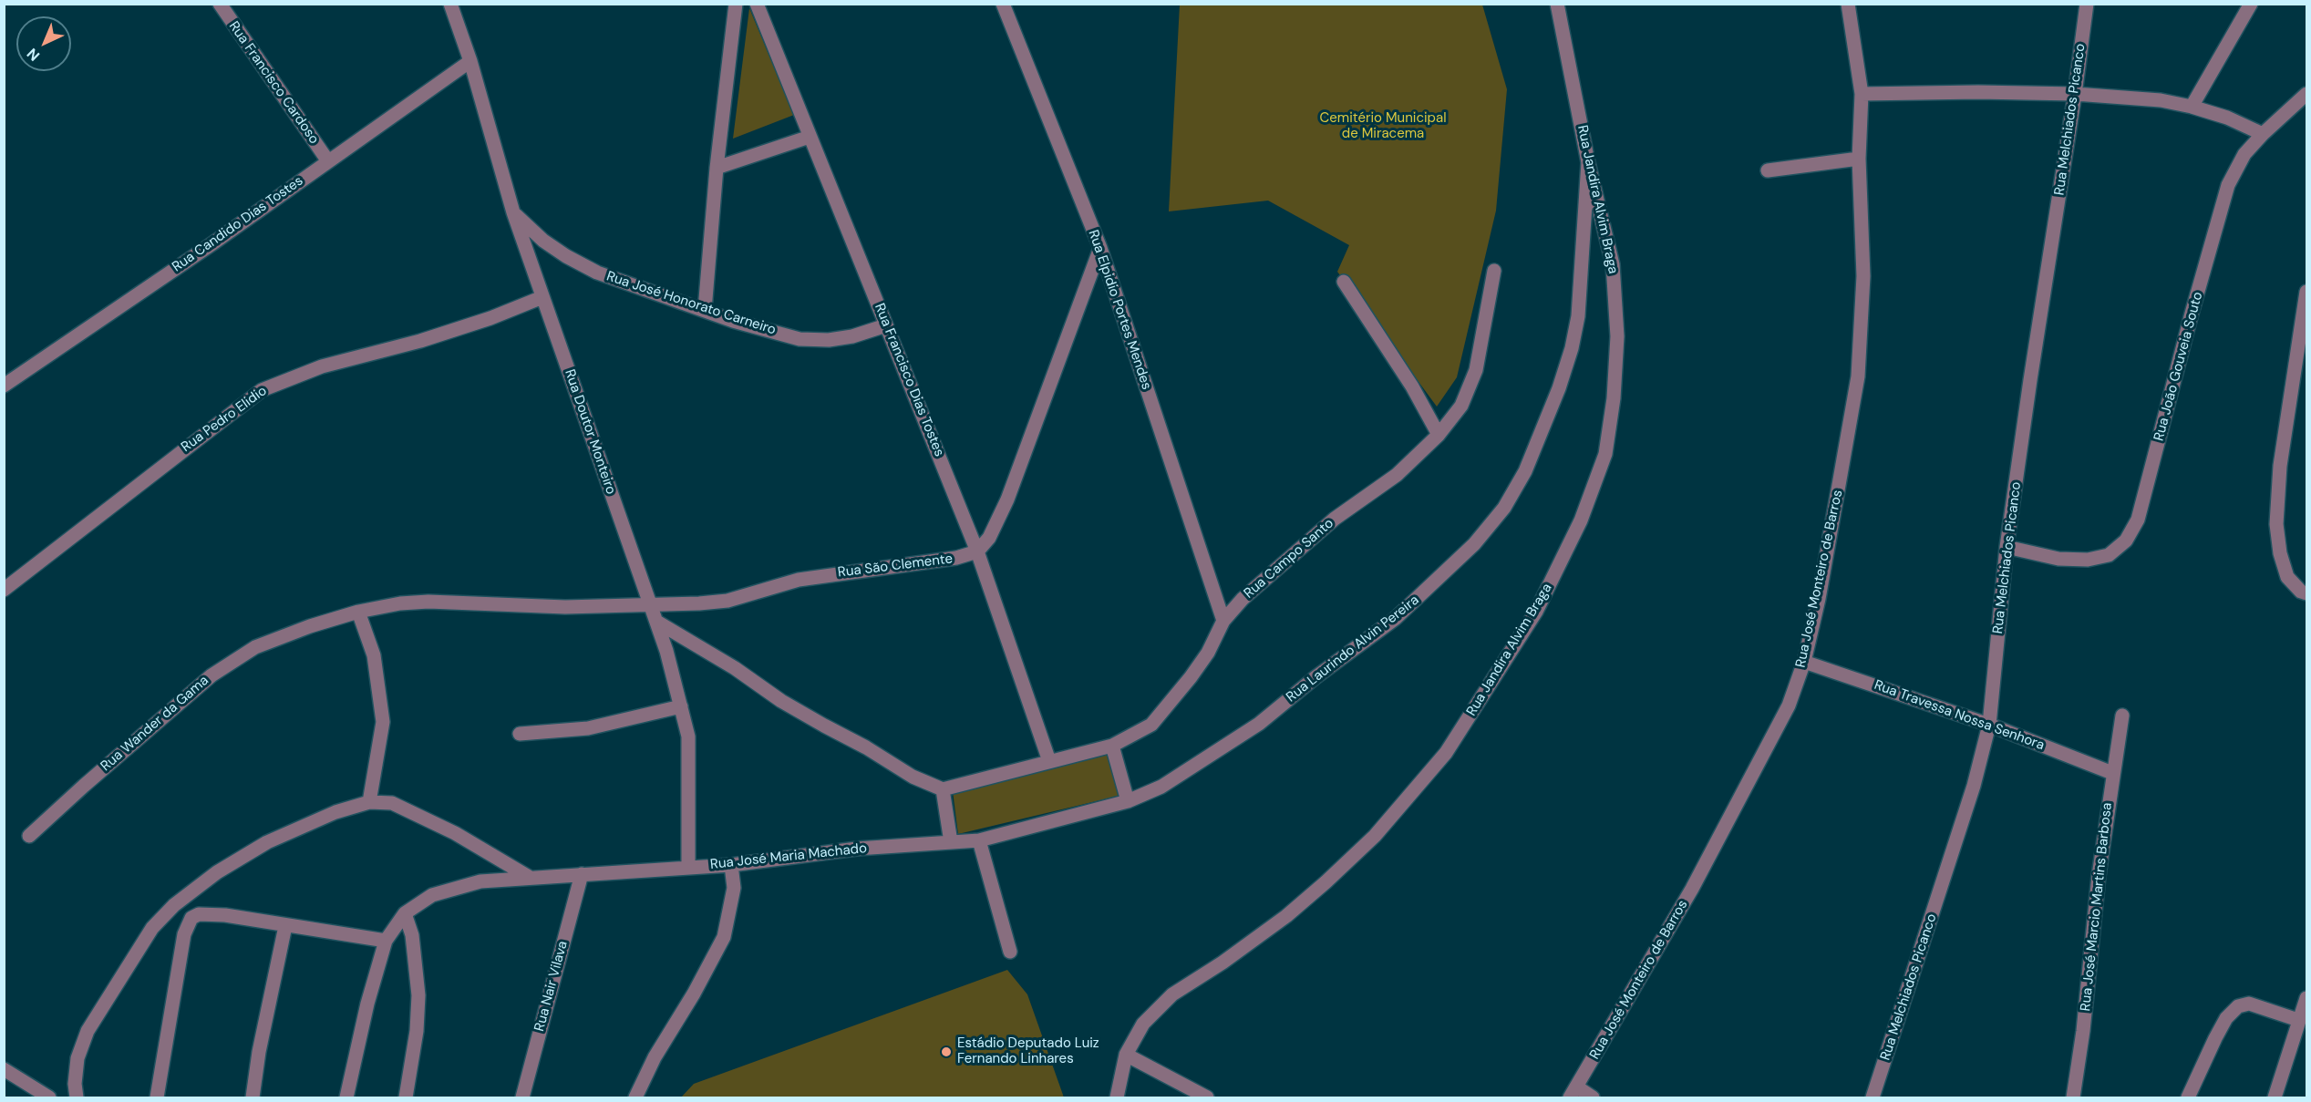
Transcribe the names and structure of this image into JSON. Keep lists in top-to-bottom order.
{
  "streets": {
    "street": [
      "Rua Francisco Cardoso",
      "Rua Melchiados Picanco",
      "Rua Jandira Alvim Braga",
      "Rua Candido Dias Tostes",
      "Rua José Honorato Carneiro",
      "Rua Elpidio Portes Mendes",
      "Rua João Gouveia Souto",
      "Rua Francisco Dias Tostes",
      "Rua Pedro Elidio",
      "Rua Doutor Monteiro",
      "Rua Campo Santo",
      "Rua São Clemente",
      "Rua José Monteiro de Barros",
      "Rua Laurindo Alvin Pereira",
      "Rua Travessa Nossa Senhora",
      "Rua Wander da Gama",
      "Rua José Maria Machado",
      "Rua José Marcio Martins Barbosa",
      "Rua Nair Vilava"
    ]
  },
  "crossings": [
    ["Rua Francisco Cardoso", "Rua Candido Dias Tostes"],
    ["Rua Melchiados Picanco", "Rua João Gouveia Souto"],
    ["Rua Melchiados Picanco", "Rua Travessa Nossa Senhora"],
    ["Rua Jandira Alvim Braga", "Rua Laurindo Alvin Pereira"],
    ["Rua Candido Dias Tostes", "Rua Doutor Monteiro"],
    ["Rua José Honorato Carneiro", "Rua Francisco Dias Tostes"],
    ["Rua José Honorato Carneiro", "Rua Doutor Monteiro"],
    ["Rua Elpidio Portes Mendes", "Rua Campo Santo"],
    ["Rua Francisco Dias Tostes", "Rua Campo Santo"],
    ["Rua Francisco Dias Tostes", "Rua São Clemente"],
    ["Rua Pedro Elidio", "Rua Doutor Monteiro"],
    ["Rua Doutor Monteiro", "Rua São Clemente"],
    ["Rua Doutor Monteiro", "Rua Wander da Gama"],
    ["Rua Doutor Monteiro", "Rua José Maria Machado"],
    ["Rua São Clemente", "Rua Wander da Gama"],
    ["Rua José Monteiro de Barros", "Rua Travessa Nossa Senhora"],
    ["Rua Laurindo Alvin Pereira", "Rua José Maria Machado"],
    ["Rua Travessa Nossa Senhora", "Rua José Marcio Martins Barbosa"],
    ["Rua José Maria Machado", "Rua Nair Vilava"]
  ],
  "parks": ["Cemitério Municipal de Miracema"],
  "places": ["Estádio Deputado Luiz Fernando Linhares"],
  "north": "bottom left"
}
